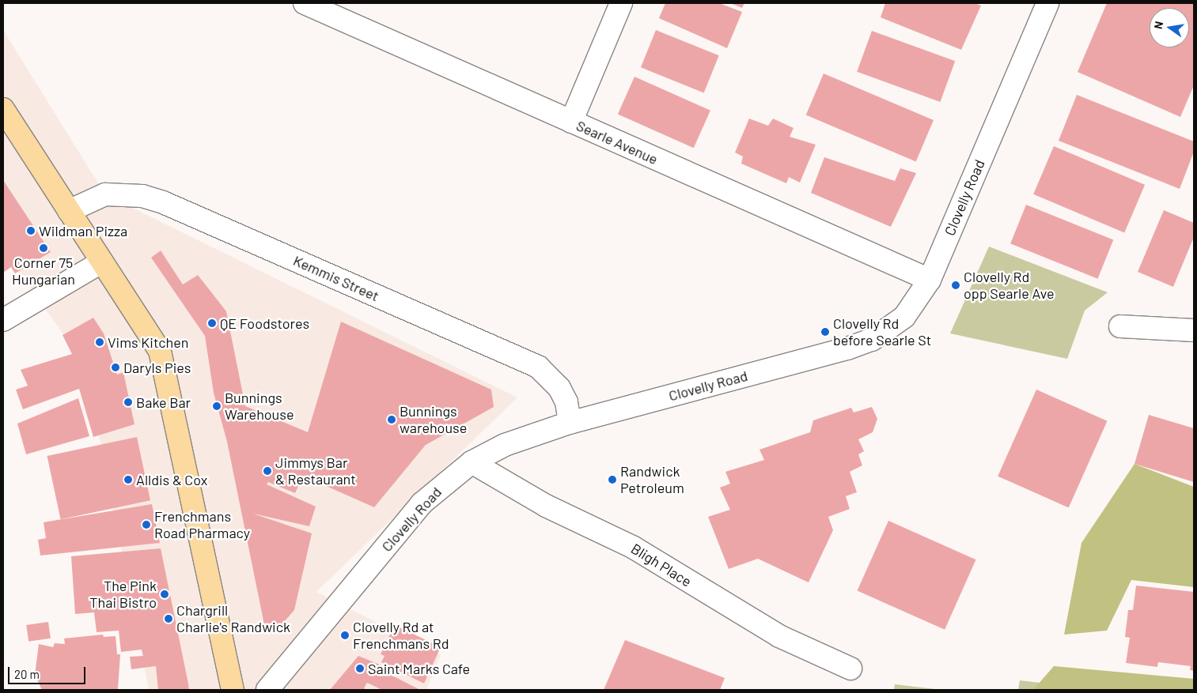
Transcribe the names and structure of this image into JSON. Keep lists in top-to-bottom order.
{
  "streets": {
    "street": [
      "Searle Avenue",
      "Clovelly Road",
      "Kemmis Street",
      "Bligh Place"
    ]
  },
  "crossings": [
    ["Searle Avenue", "Clovelly Road"],
    ["Clovelly Road", "Kemmis Street"],
    ["Clovelly Road", "Bligh Place"]
  ],
  "places": [
    "Wildman Pizza",
    "Corner 75 Hungarian",
    "Clovelly Rd opp Searle Ave",
    "QE Foodstores",
    "Clovelly Rd before Searle St",
    "Vims Kitchen",
    "Daryls Pies",
    "Bake Bar",
    "Bunnings Warehouse",
    "Bunnings warehouse",
    "Jimmys Bar & Restaurant",
    "Alldis & Cox",
    "Randwick Petroleum",
    "Frenchmans Road Pharmacy",
    "The Pink Thai Bistro",
    "Chargrill Charlie's Randwick",
    "Clovelly Rd at Frenchmans Rd",
    "Saint Marks Cafe"
  ],
  "scale_bar": "20 m",
  "north": "left"
}
